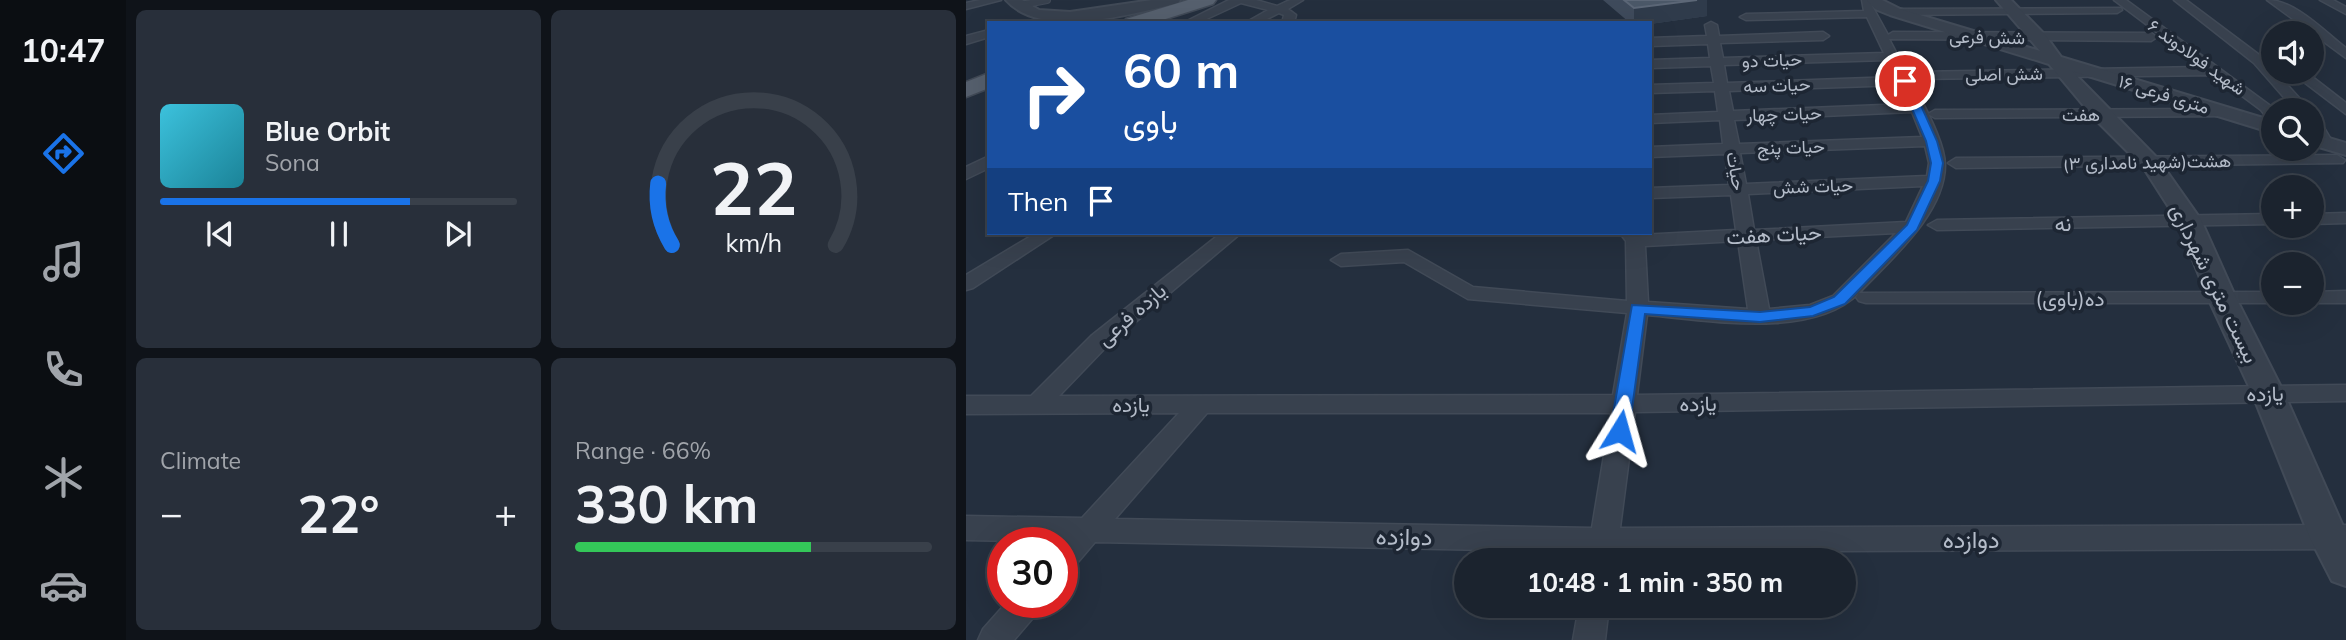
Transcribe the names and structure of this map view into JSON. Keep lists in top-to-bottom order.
{
  "streets": {
    "street": [
      "شش فرعی",
      "شهید فولادوند ۶",
      "حیات دو",
      "شش اصلی",
      "حیات سه",
      "۱۶ متری فرعی",
      "حیات چهار",
      "هفت",
      "حیات پنج",
      "هشت(شهید نامداری ۳)",
      "حیات",
      "حیات شش",
      "نه",
      "حیات هفت",
      "بیست متری شهرداری",
      "ده(باوی)",
      "یازده فرعی",
      "یازده",
      "دوازده"
    ]
  },
  "crossings": [
    ["شش فرعی", "۱۶ متری فرعی"],
    ["شش فرعی", "بیست متری شهرداری"],
    ["حیات دو", "حیات"],
    ["شش اصلی", "حیات سه"],
    ["شش اصلی", "۱۶ متری فرعی"],
    ["شش اصلی", "بیست متری شهرداری"],
    ["حیات سه", "حیات"],
    ["۱۶ متری فرعی", "هفت"],
    ["۱۶ متری فرعی", "بیست متری شهرداری"],
    ["حیات چهار", "حیات"],
    ["هفت", "بیست متری شهرداری"],
    ["حیات پنج", "حیات"],
    ["هشت(شهید نامداری ۳)", "بیست متری شهرداری"],
    ["حیات", "حیات شش"],
    ["حیات", "حیات هفت"],
    ["نه", "بیست متری شهرداری"],
    ["بیست متری شهرداری", "ده(باوی)"],
    ["بیست متری شهرداری", "یازده"],
    ["بیست متری شهرداری", "دوازده"],
    ["یازده فرعی", "یازده"]
  ],
  "page": {
    "tabs": "10:47",
    "map_buttons": ["+", "−"],
    "turn": ["60 m", "باوی"],
    "song": ["Blue Orbit", "Sona"],
    "then": "Then",
    "tile": [
      "Climate",
      ["Range · 66%", "330 km"]
    ],
    "heat": ["−", "22°", "+"],
    "limit": "30",
    "trip": "10:48 · 1 min · 350 m",
    "gauge": ["22", "km/h"]
  }
}
